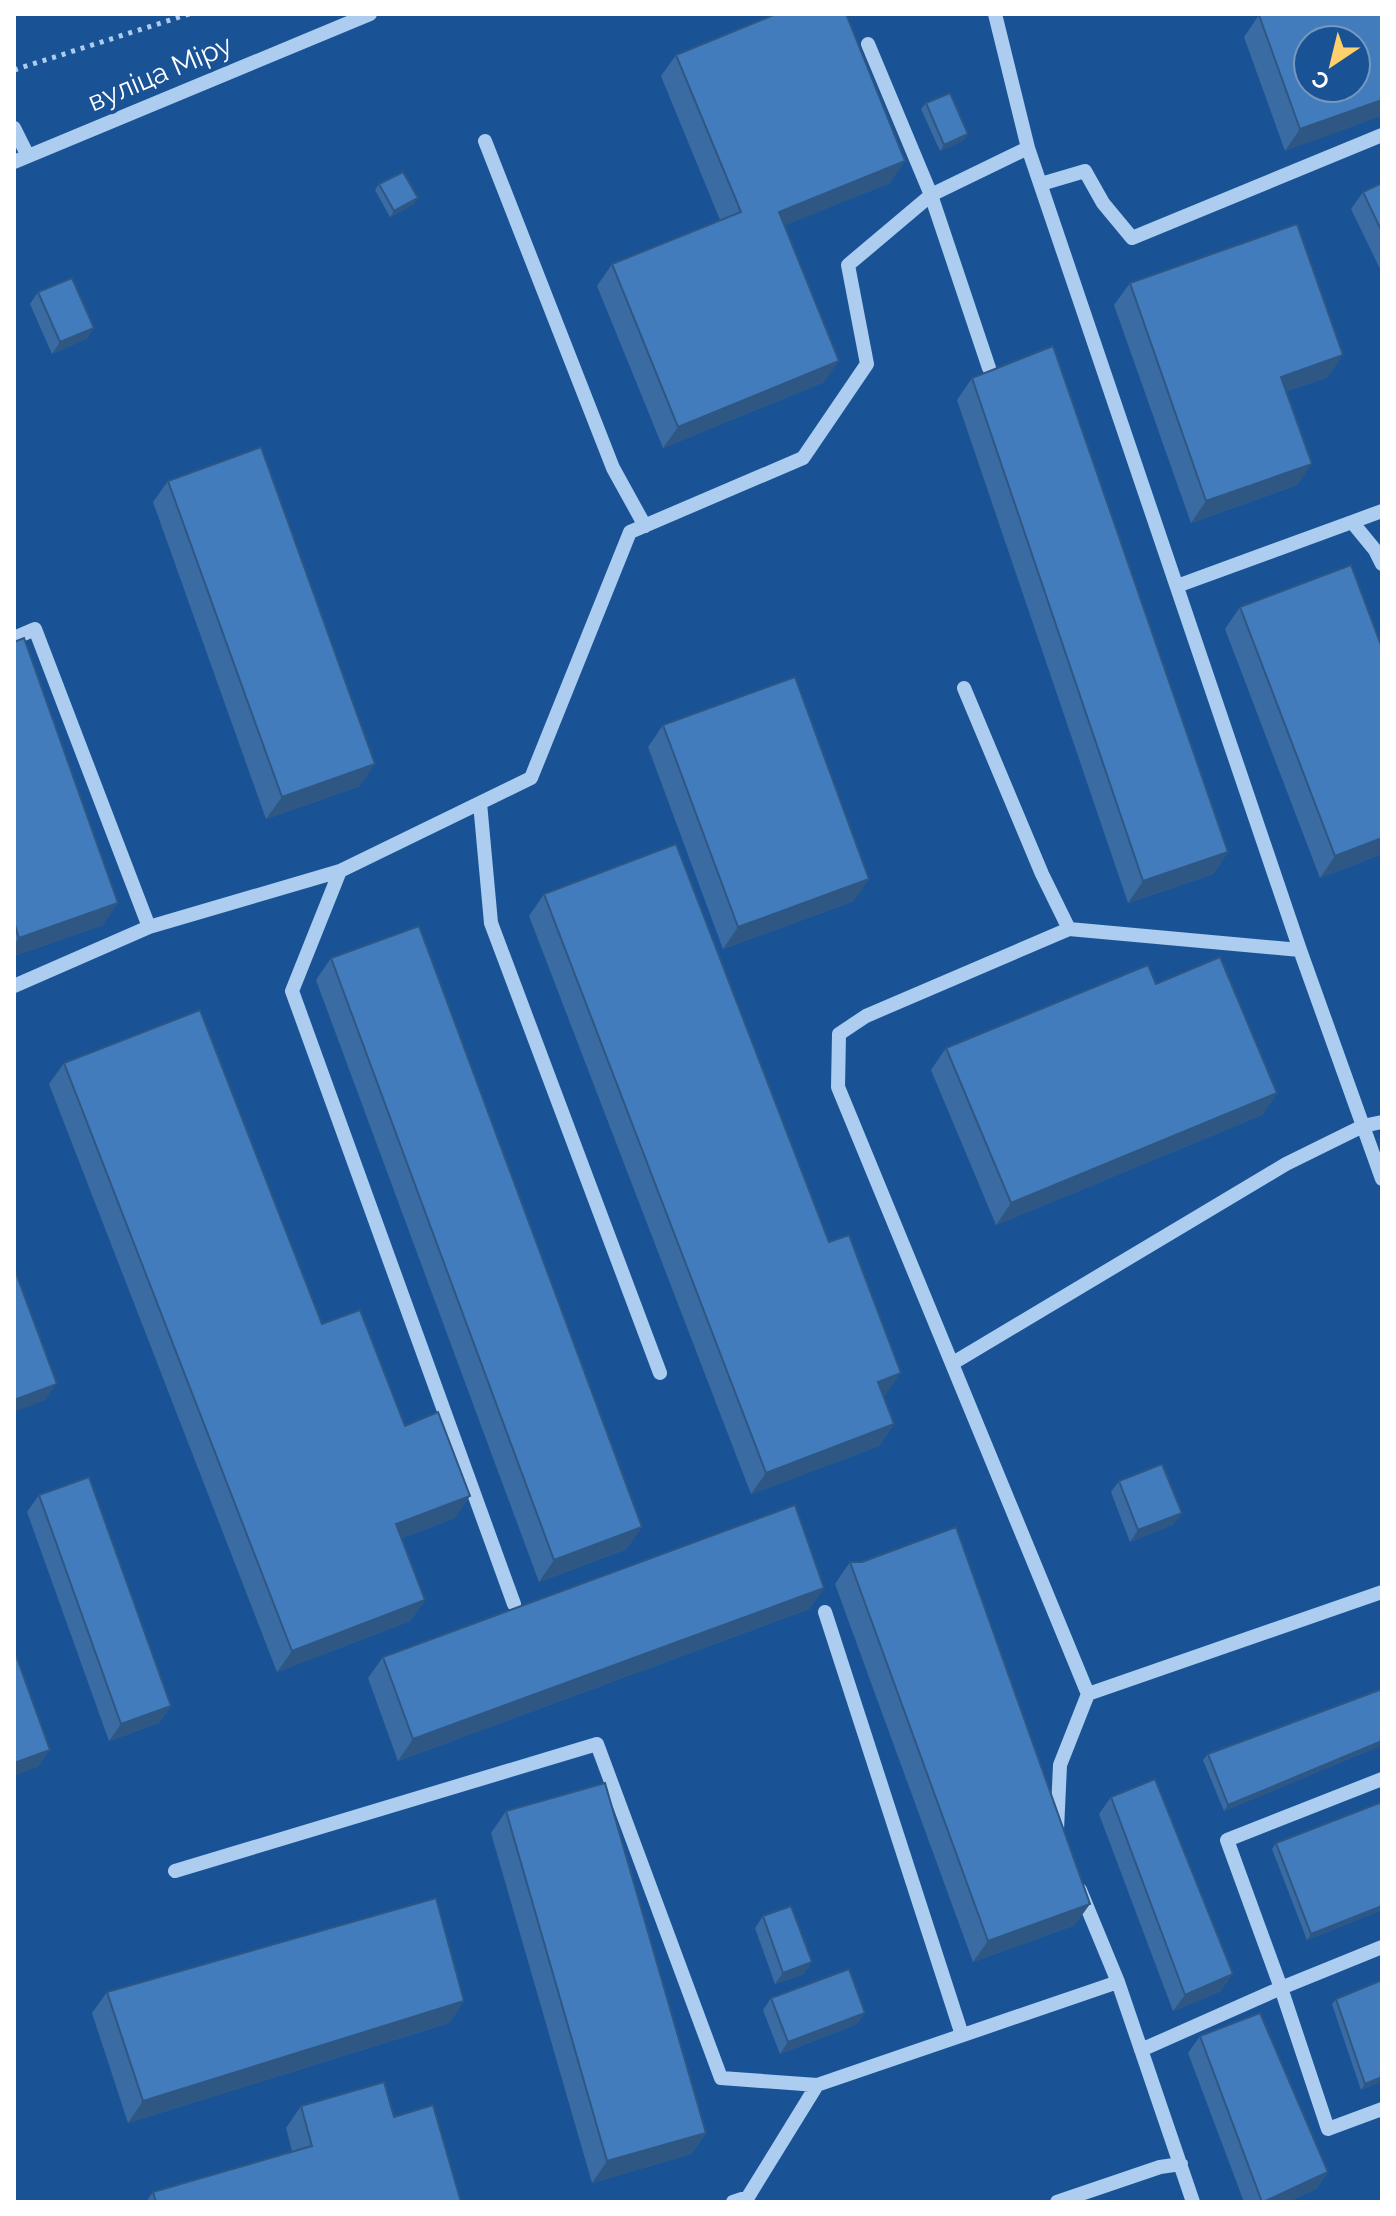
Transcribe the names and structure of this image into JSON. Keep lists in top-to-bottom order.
{
  "streets": {
    "street": ["вуліца Міру"]
  },
  "north": "bottom left"
}
